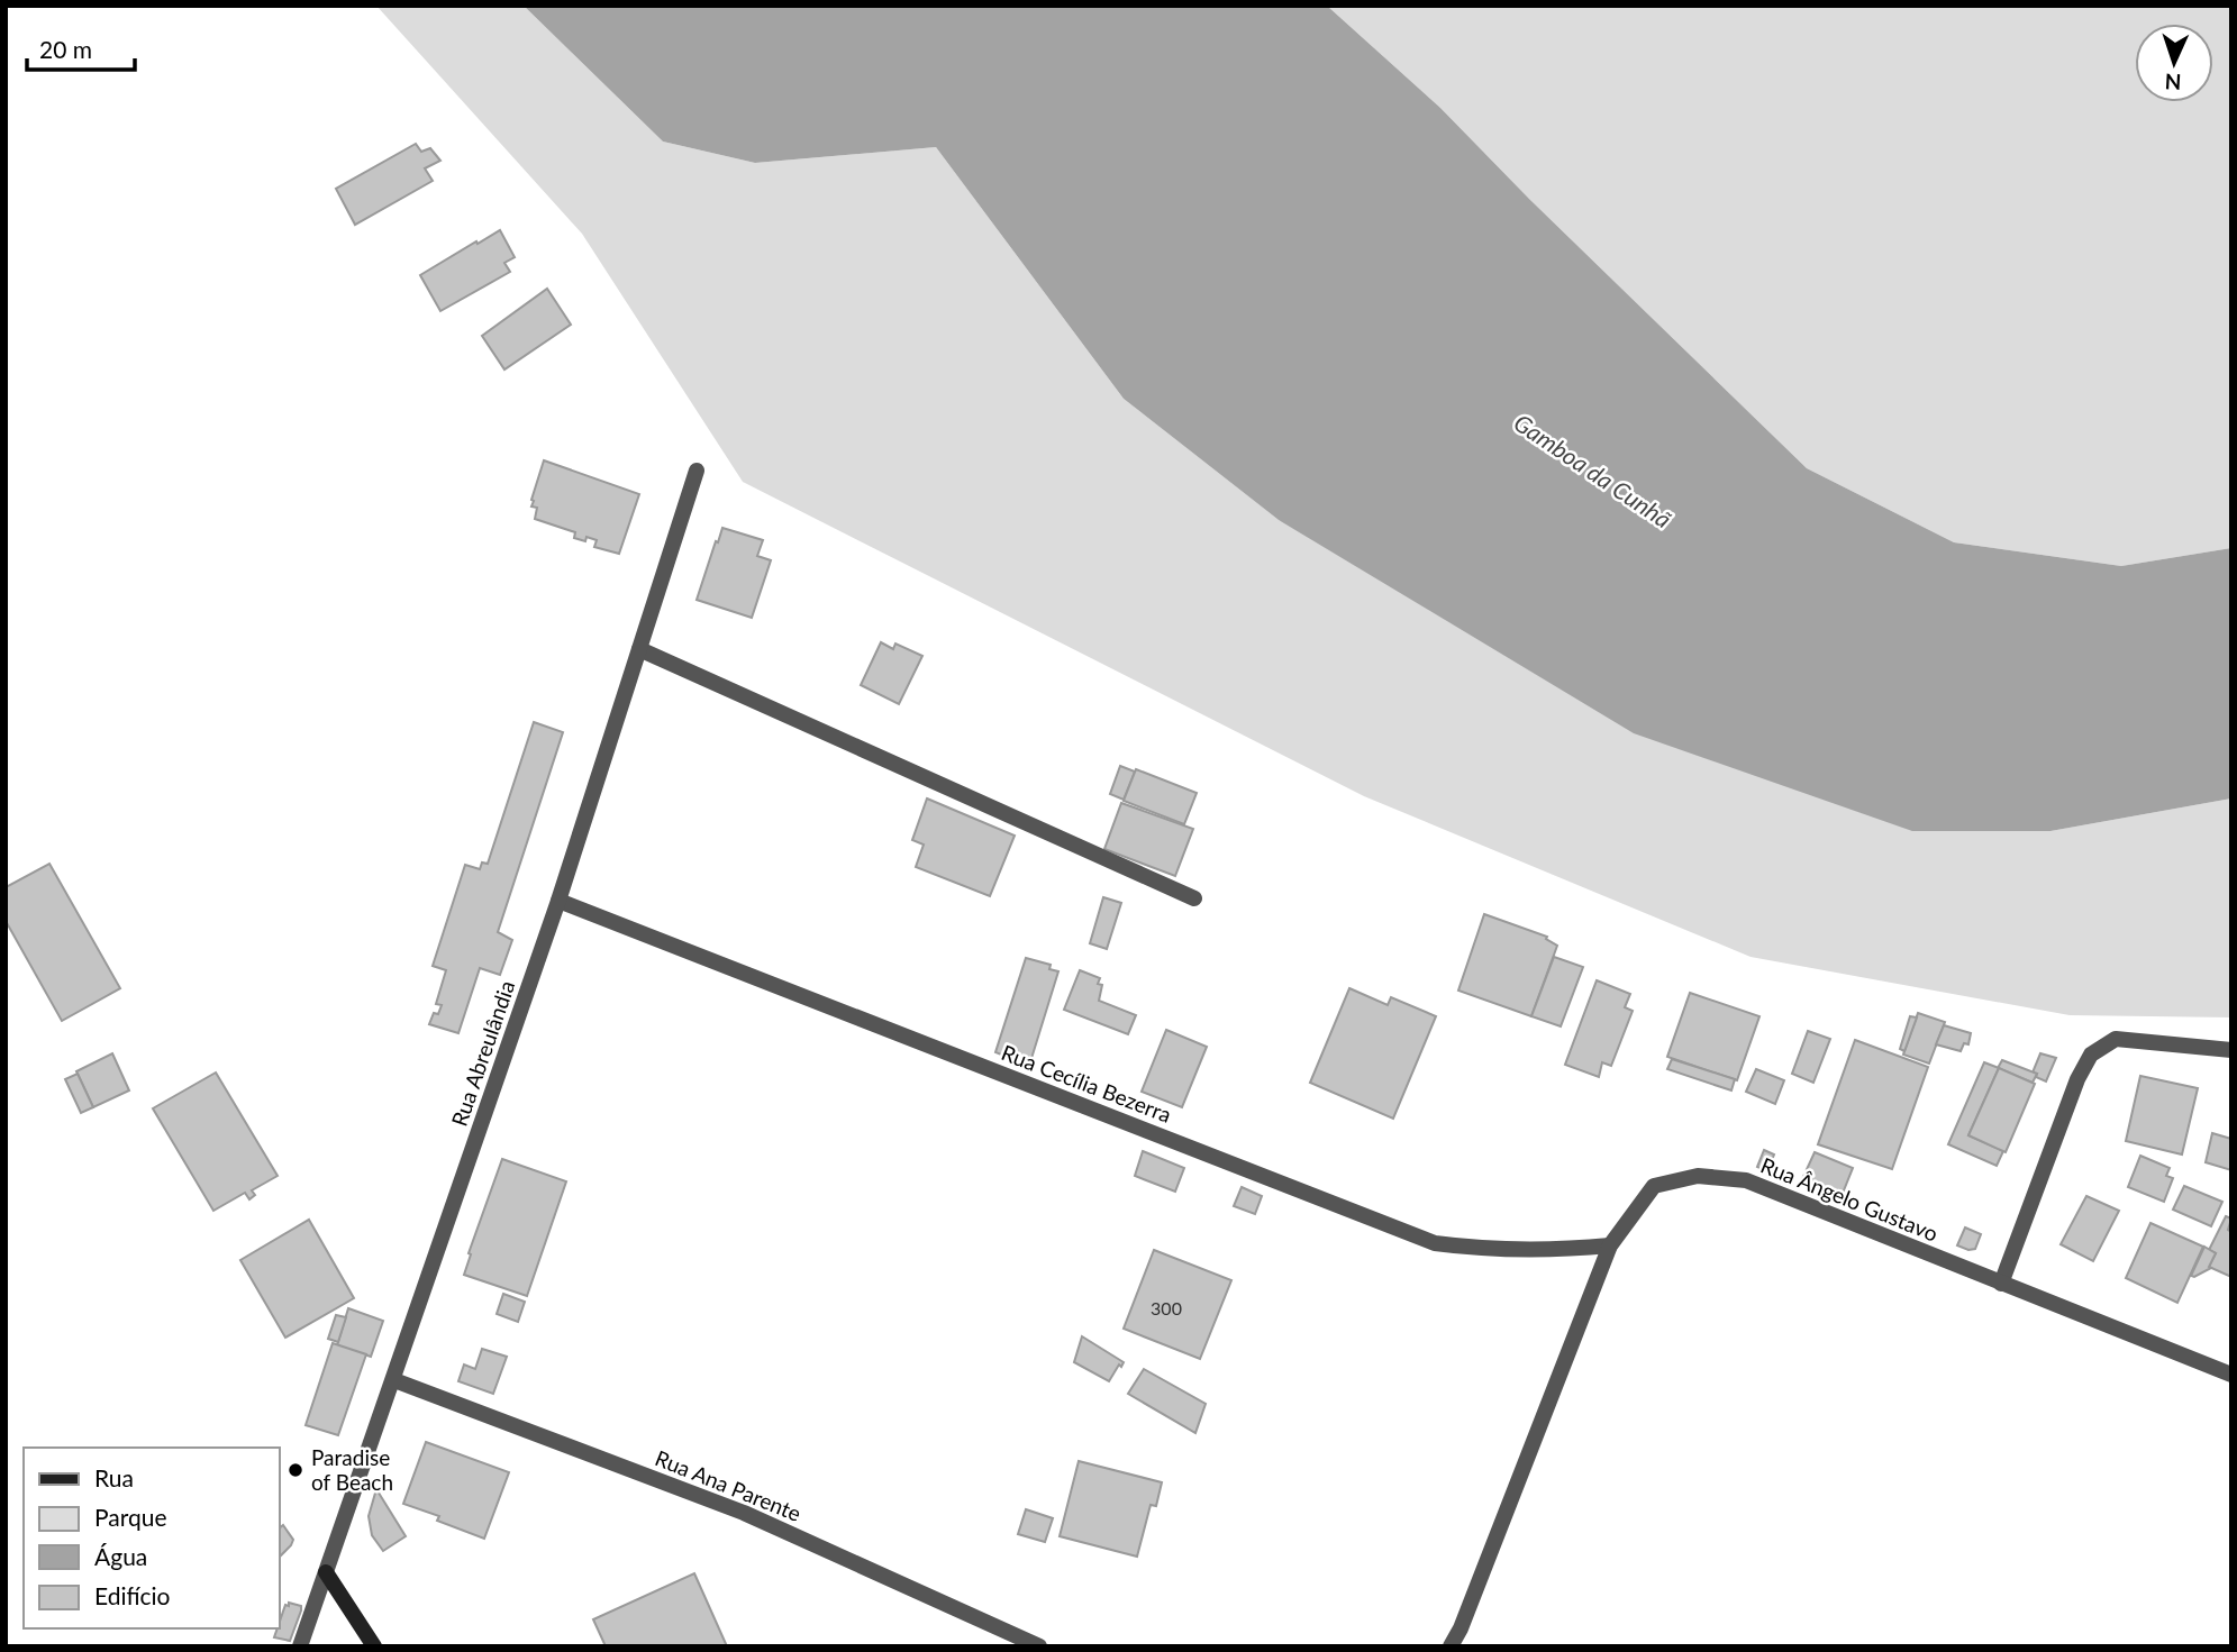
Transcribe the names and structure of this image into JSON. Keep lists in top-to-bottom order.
{
  "streets": {
    "street": [
      "Rua Abreulândia",
      "Rua Cecília Bezerra",
      "Rua Ângelo Gustavo",
      "Rua Ana Parente"
    ]
  },
  "crossings": [
    ["Rua Abreulândia", "Rua Cecília Bezerra"],
    ["Rua Abreulândia", "Rua Ana Parente"],
    ["Rua Cecília Bezerra", "Rua Ângelo Gustavo"]
  ],
  "water": ["Gamboa da Cunhã"],
  "places": ["Paradise of Beach"],
  "house_numbers": ["300"],
  "legend": [
    "Rua",
    "Parque",
    "Água",
    "Edifício"
  ],
  "scale_bar": "20 m",
  "north": "bottom"
}
